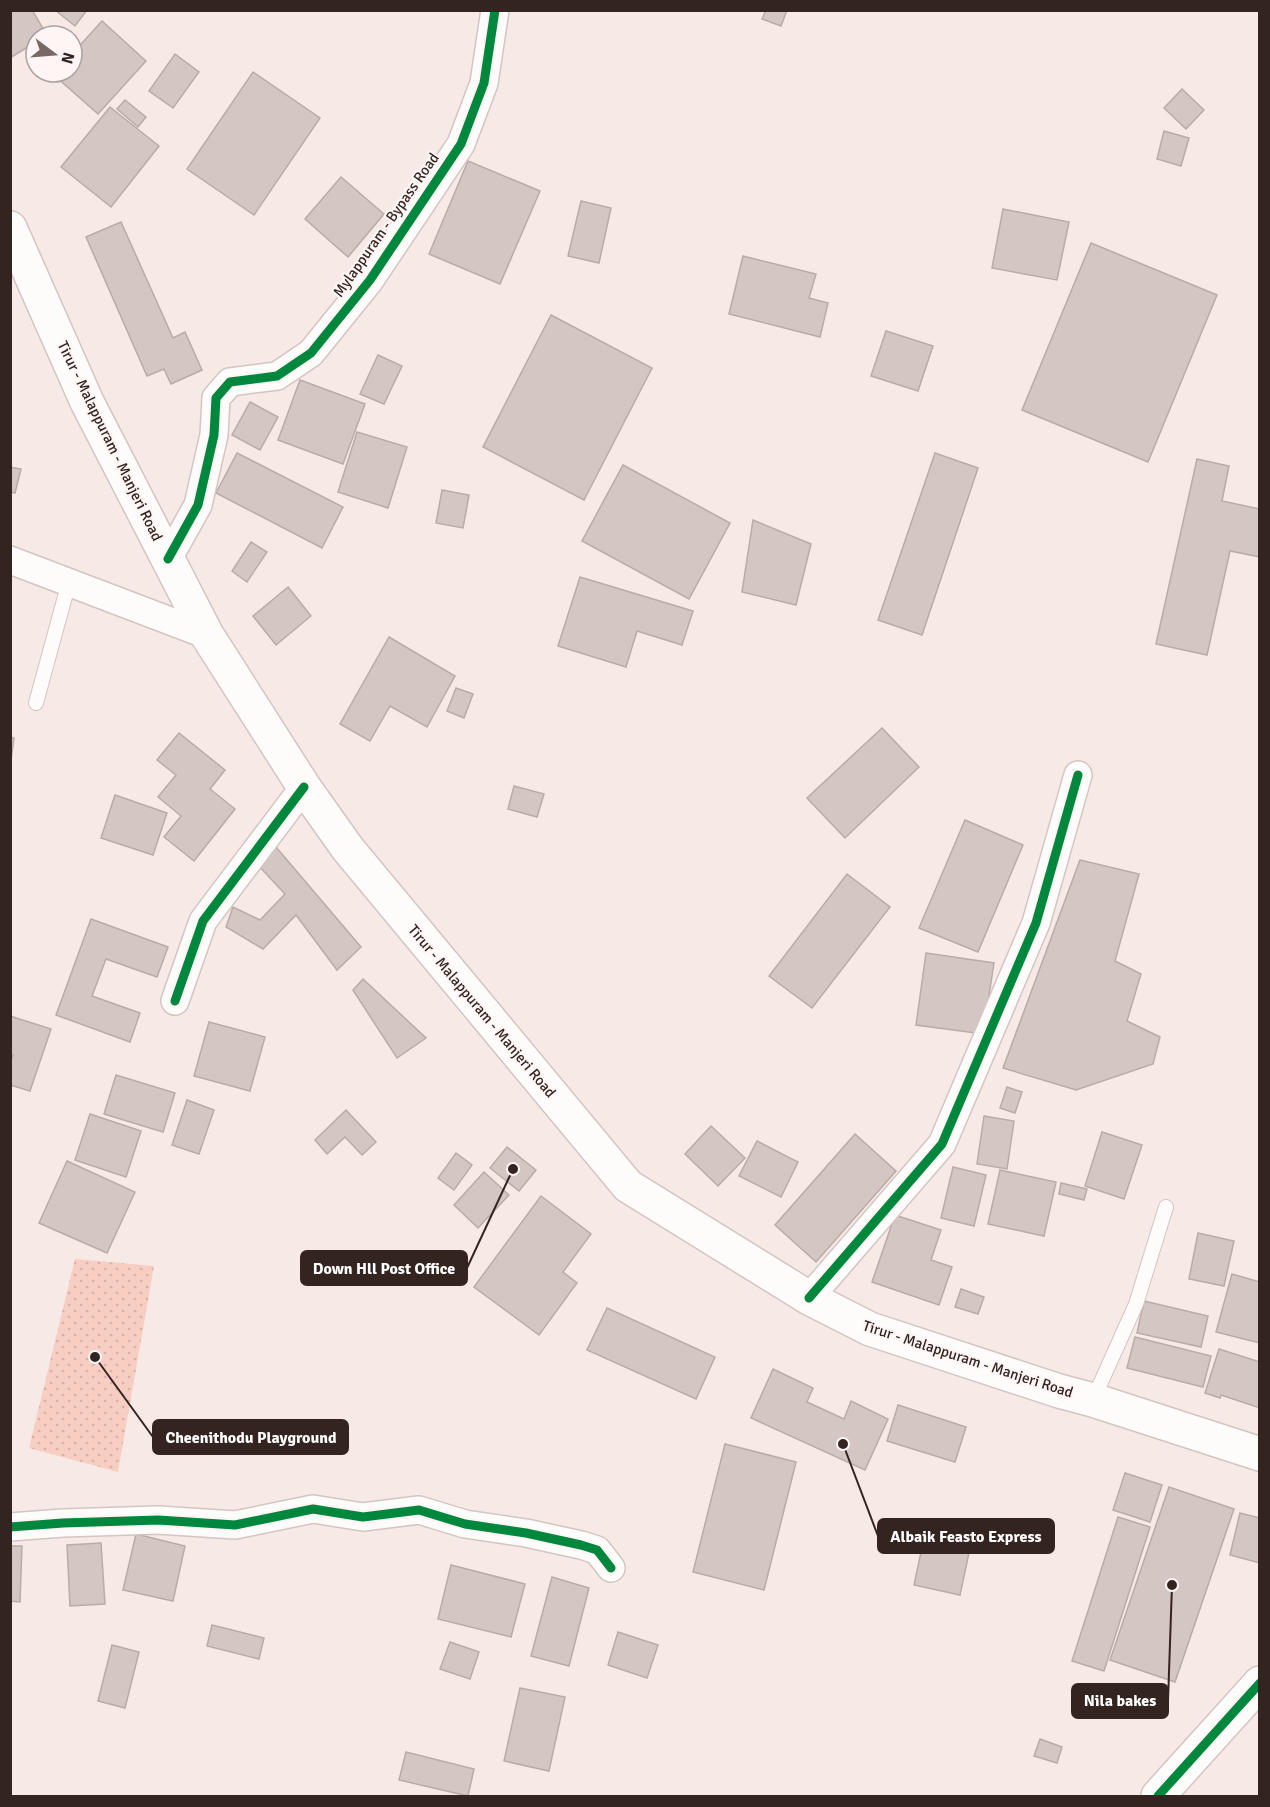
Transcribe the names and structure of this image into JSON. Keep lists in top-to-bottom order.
{
  "streets": {
    "main road": ["Tirur - Malappuram - Manjeri Road"],
    "street": ["Mylappuram - Bypass Road"]
  },
  "crossings": [
    ["Mylappuram - Bypass Road", "Tirur - Malappuram - Manjeri Road"]
  ],
  "places": [
    "Down Hll Post Office",
    "Cheenithodu Playground",
    "Albaik Feasto Express",
    "Nila bakes"
  ],
  "north": "right"
}
